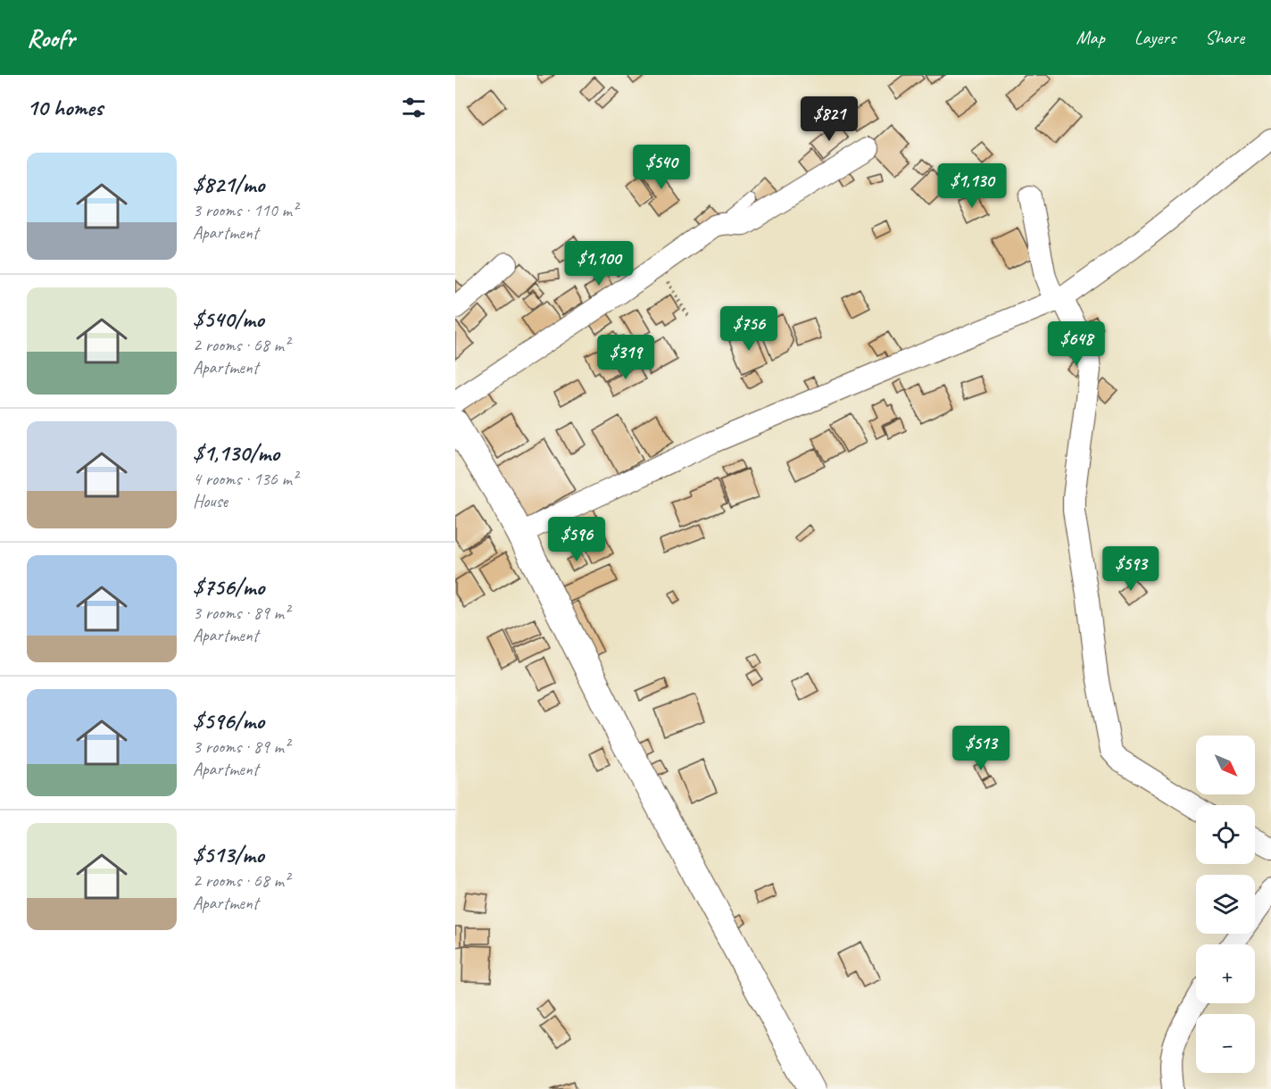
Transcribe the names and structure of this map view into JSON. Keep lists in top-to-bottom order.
{
  "north": "bottom right",
  "page": {
    "header": "Roofr",
    "nav": ["Map", "Layers", "Share"],
    "heading": "10 homes",
    "price": [
      "$821",
      "$540",
      "$1,130",
      "$1,100",
      "$756",
      "$648",
      "$319",
      "$596",
      "$593",
      "$513"
    ],
    "list": [
      {
        "name": "$821/mo",
        "note": "3 rooms · 110 m² · Apartment"
      },
      {
        "name": "$540/mo",
        "note": "2 rooms · 68 m² · Apartment"
      },
      {
        "name": "$1,130/mo",
        "note": "4 rooms · 136 m² · House"
      },
      {
        "name": "$756/mo",
        "note": "3 rooms · 89 m² · Apartment"
      },
      {
        "name": "$596/mo",
        "note": "3 rooms · 89 m² · Apartment"
      },
      {
        "name": "$513/mo",
        "note": "2 rooms · 68 m² · Apartment"
      }
    ],
    "map_buttons": ["+", "−"]
  }
}
